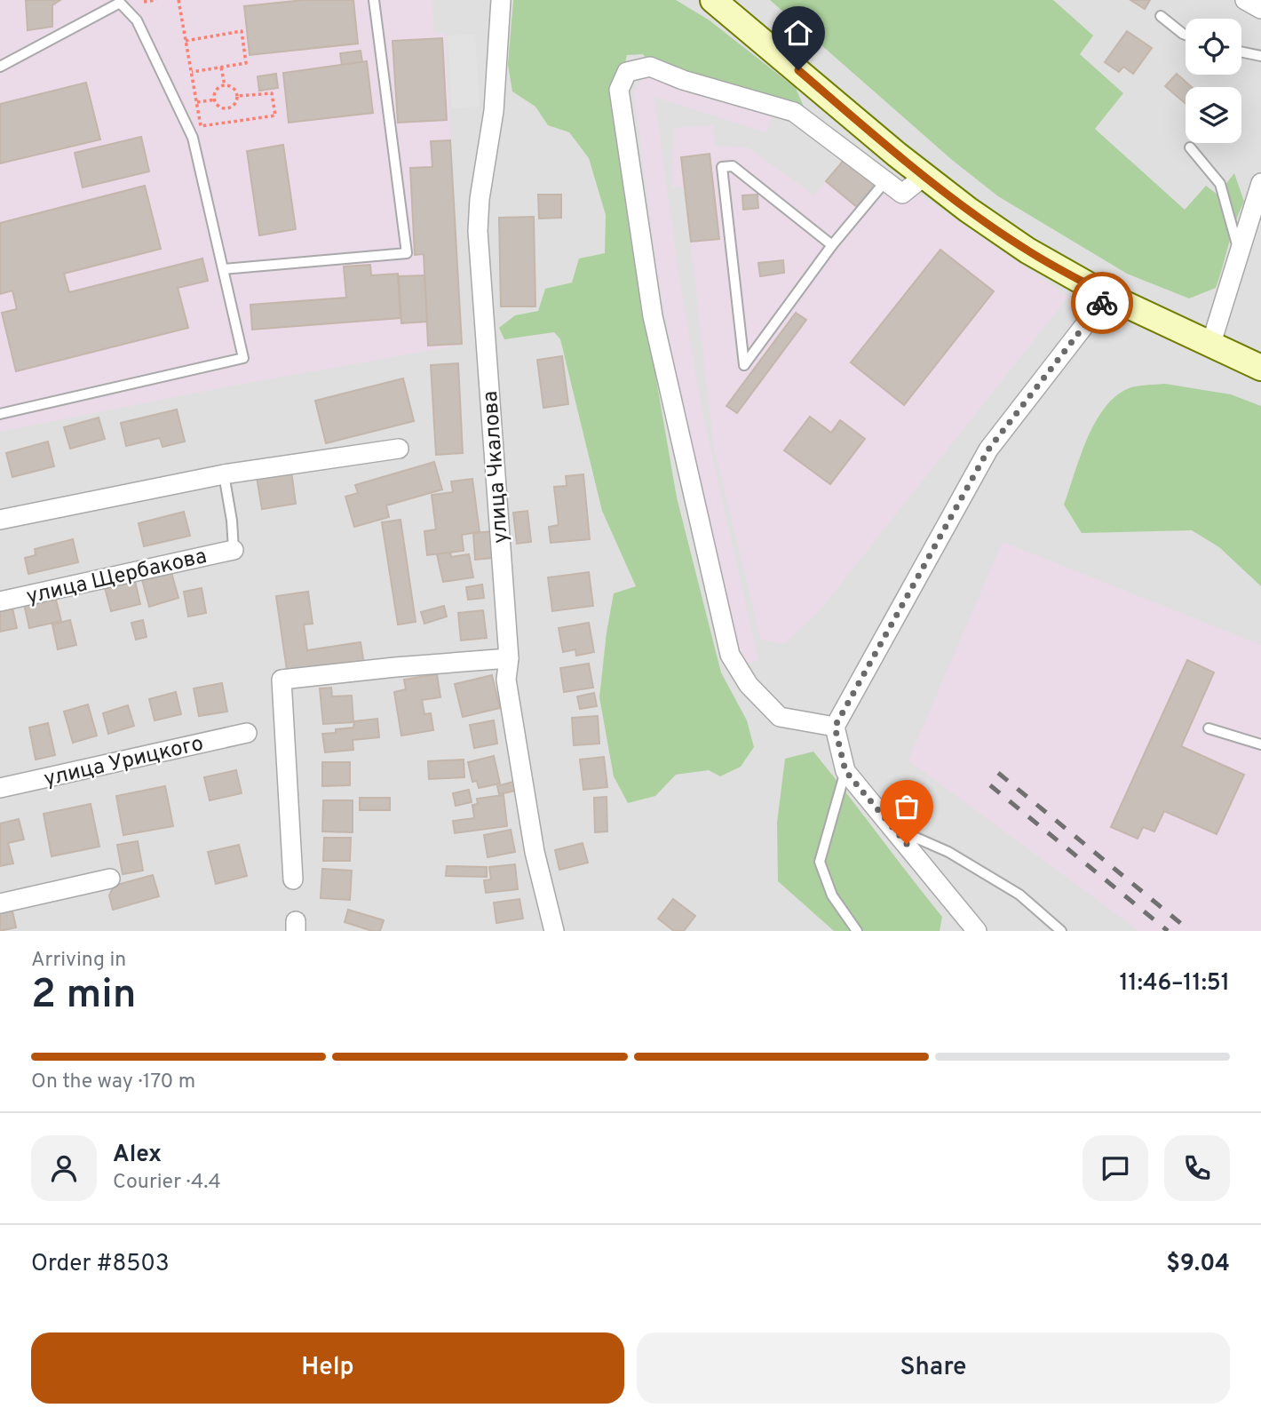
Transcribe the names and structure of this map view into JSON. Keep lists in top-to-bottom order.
{
  "streets": {
    "street": ["улица Чкалова", "улица Щербакова", "улица Урицкого"]
  },
  "page": {
    "heading": ["2 min", "Arriving in", "11:46–11:51"],
    "panel": [
      "Alex",
      "Courier · 4.4",
      "Order #8503",
      "$9.04"
    ],
    "bar": "On the way · 170 m",
    "buttons": ["Help", "Share"]
  }
}
